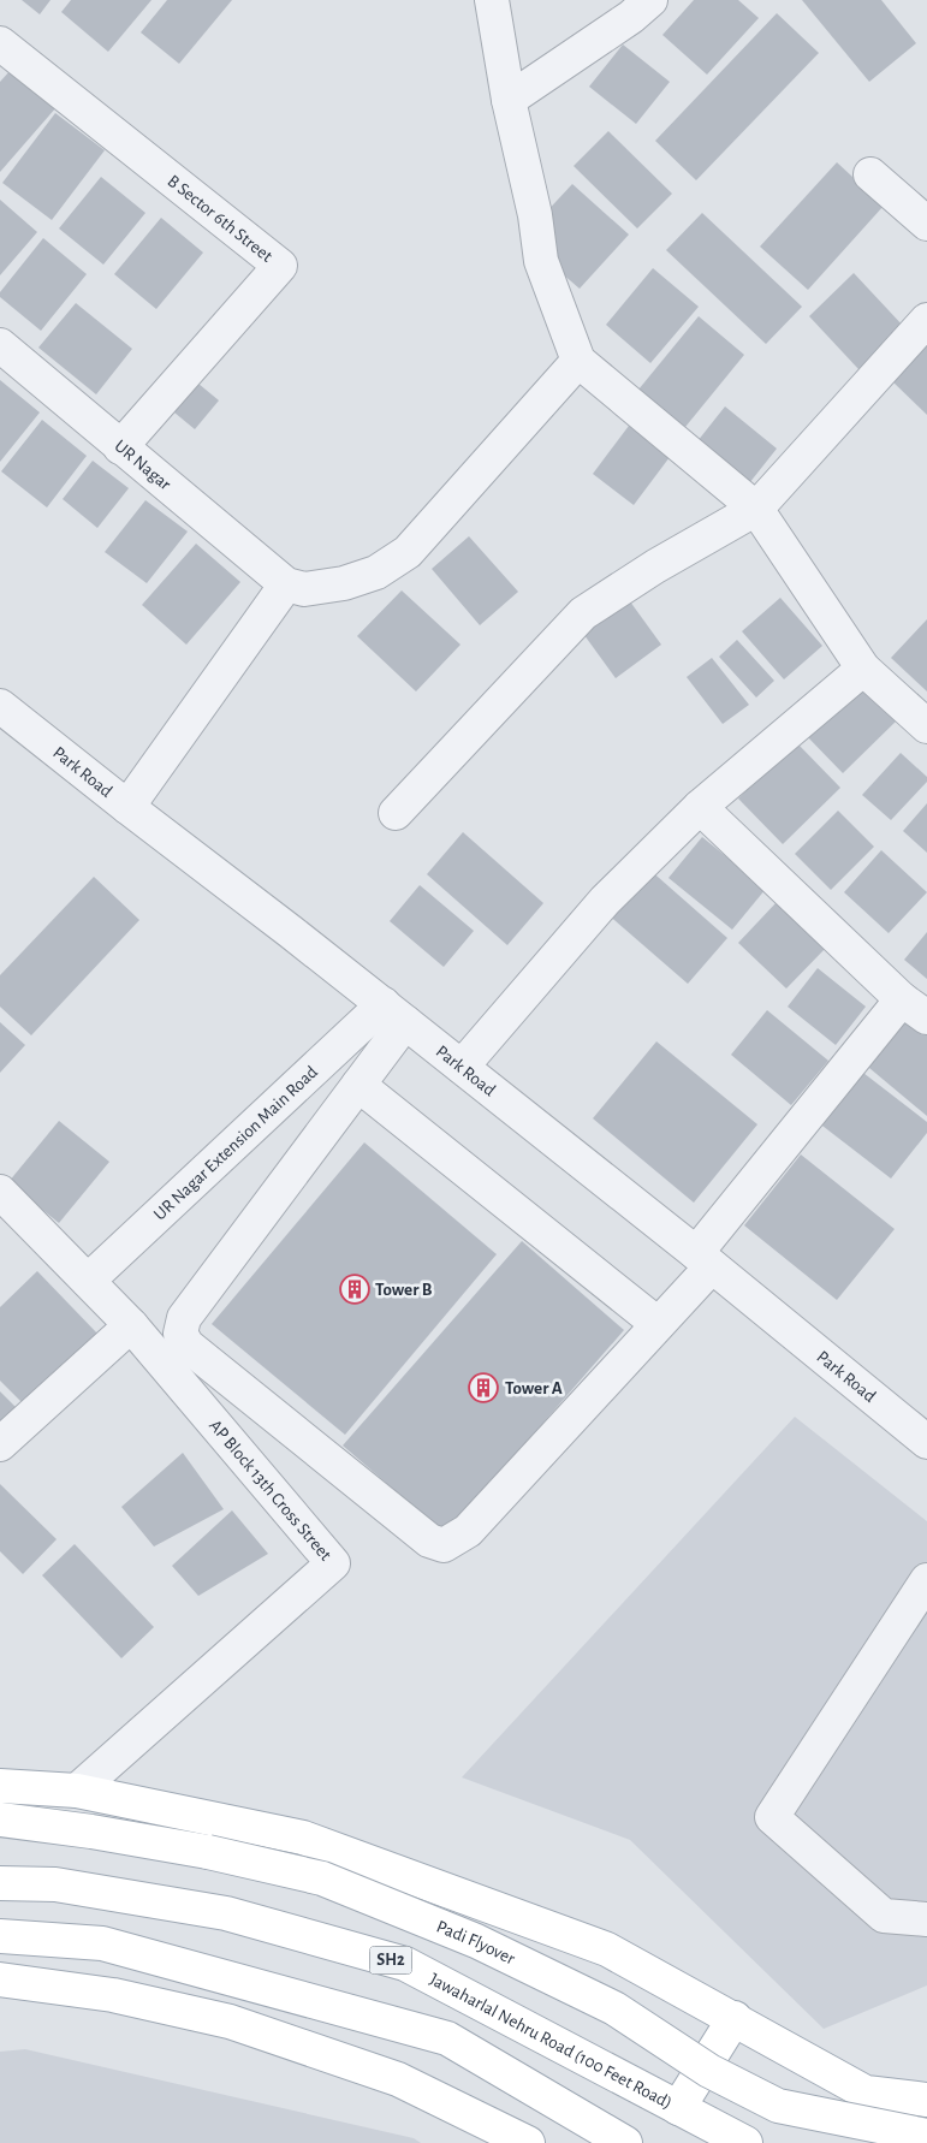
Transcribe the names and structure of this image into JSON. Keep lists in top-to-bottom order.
{
  "streets": {
    "main road": ["Padi Flyover", "SH2", "Jawaharlal Nehru Road (100 Feet Road)"],
    "street": [
      "B Sector 6th Street",
      "UR Nagar",
      "Park Road",
      "UR Nagar Extension Main Road",
      "AP Block 13th Cross Street"
    ]
  },
  "crossings": [
    ["B Sector 6th Street", "UR Nagar"],
    ["Park Road", "UR Nagar Extension Main Road"],
    ["UR Nagar Extension Main Road", "AP Block 13th Cross Street"]
  ],
  "places": {
    "building": ["Tower B", "Tower A"]
  }
}
